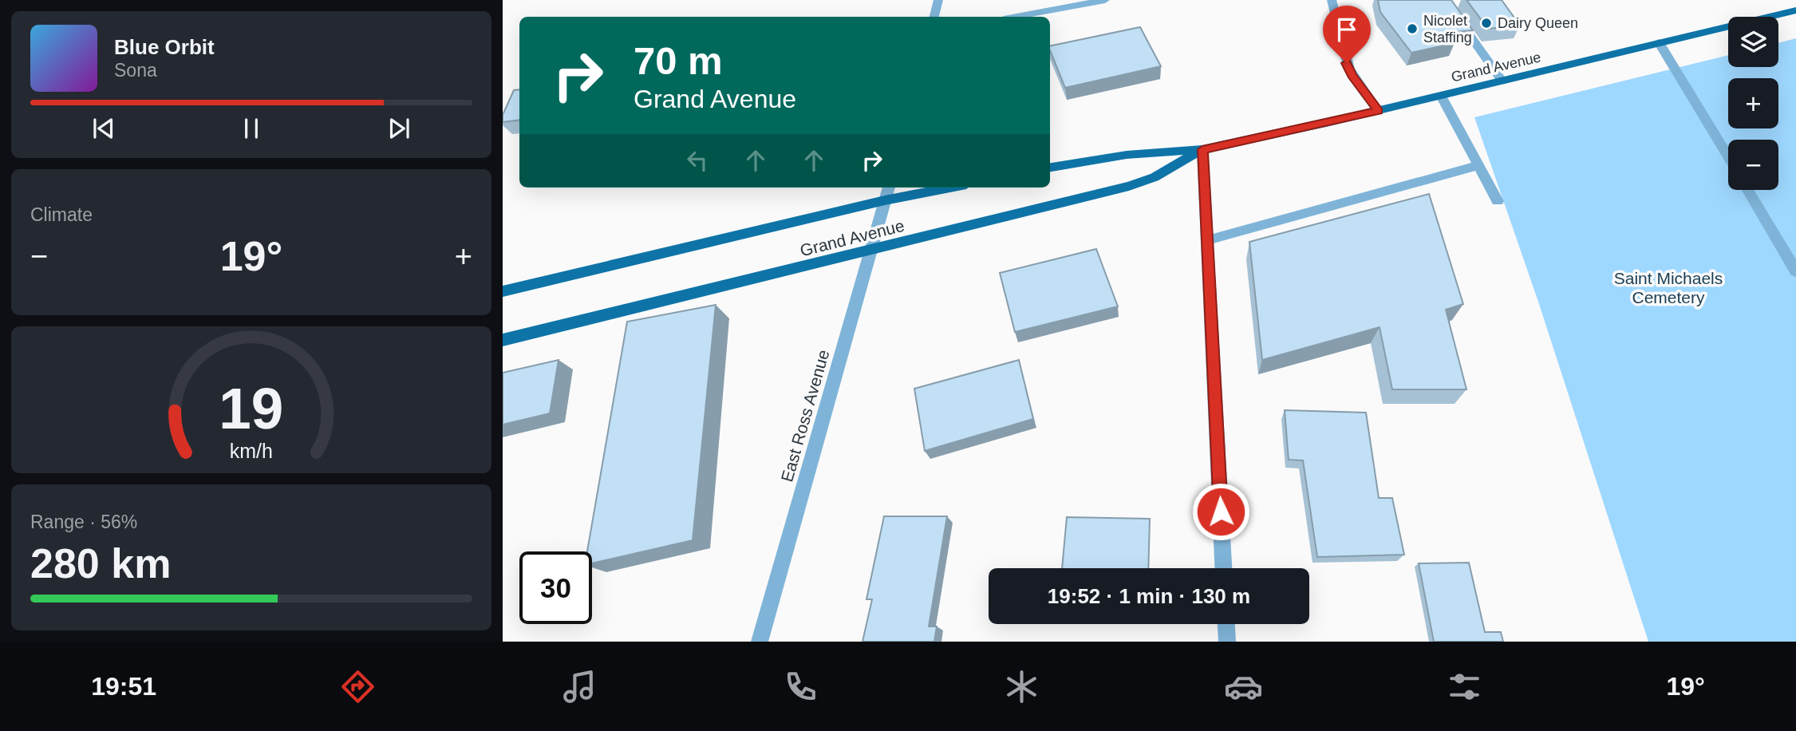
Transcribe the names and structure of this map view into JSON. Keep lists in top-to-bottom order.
{
  "streets": {
    "main road": ["Grand Avenue"],
    "street": ["East Ross Avenue"]
  },
  "crossings": [
    ["Grand Avenue", "East Ross Avenue"]
  ],
  "parks": ["Saint Michaels Cemetery"],
  "places": ["Dairy Queen", "Nicolet Staffing"],
  "page": {
    "map_buttons": ["+", "−"],
    "turn": ["70 m", "Grand Avenue"],
    "song": ["Blue Orbit", "Sona"],
    "tile": [
      "Climate",
      ["Range · 56%", "280 km"]
    ],
    "heat": ["−", "19°", "+"],
    "limit": "30",
    "trip": "19:52 · 1 min · 130 m",
    "tabs": ["19:51", "19°"],
    "gauge": ["19", "km/h"]
  }
}
